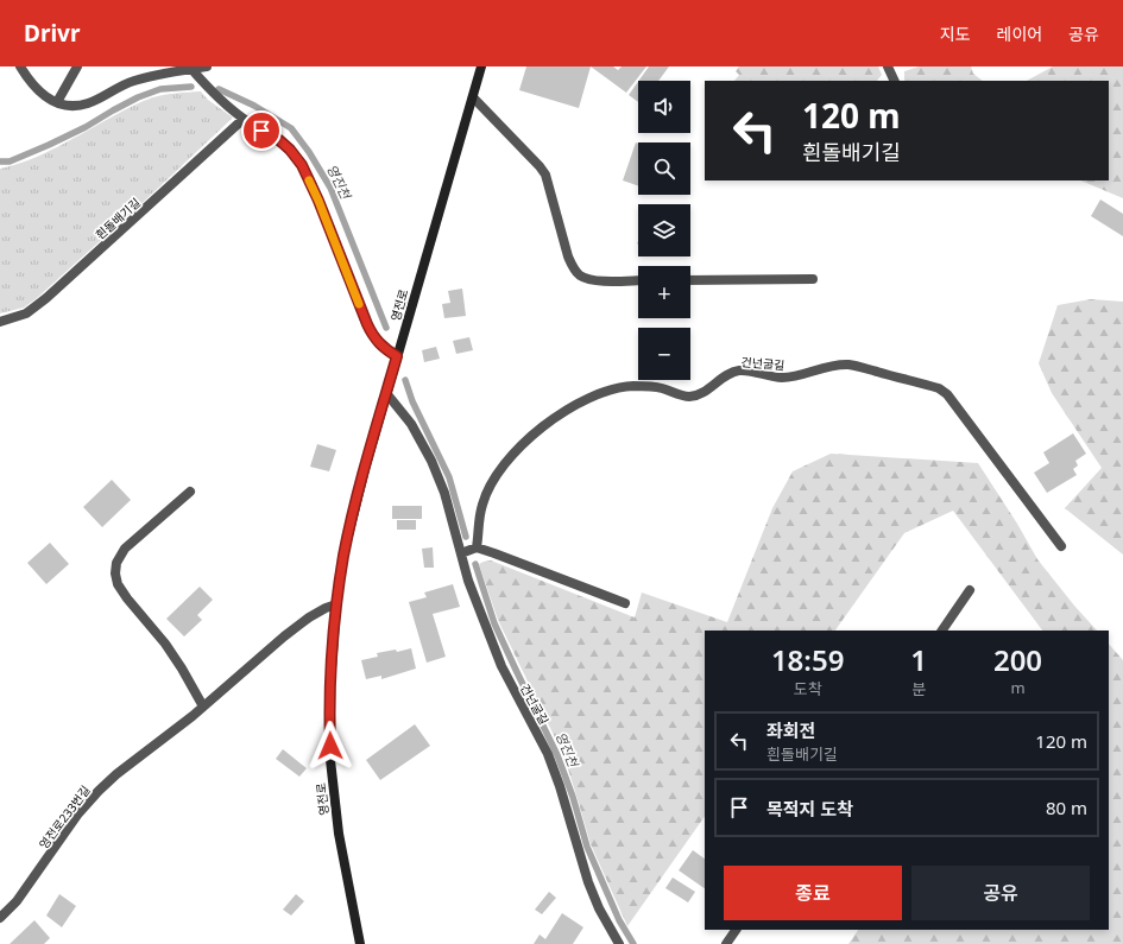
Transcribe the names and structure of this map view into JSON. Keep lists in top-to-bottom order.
{
  "streets": {
    "street": ["영전로"],
    "lane": ["흰돌배기길", "건넌굴길", "영전로233번길"]
  },
  "crossings": [
    ["영전로", "건넌굴길"],
    ["영전로", "영전로233번길"]
  ],
  "water": ["영진천"],
  "page": {
    "header": "Drivr",
    "nav": ["지도", "레이어", "공유"],
    "map_buttons": ["+", "−"],
    "turn": ["120 m", "흰돌배기길"],
    "eta": [
      "18:59",
      "도착",
      "1",
      "분",
      "200",
      "m"
    ],
    "list": [
      {
        "name": "좌회전",
        "note": "흰돌배기길",
        "value": "120 m"
      },
      {
        "name": "목적지 도착",
        "value": "80 m"
      }
    ],
    "buttons": ["종료", "공유"]
  }
}
